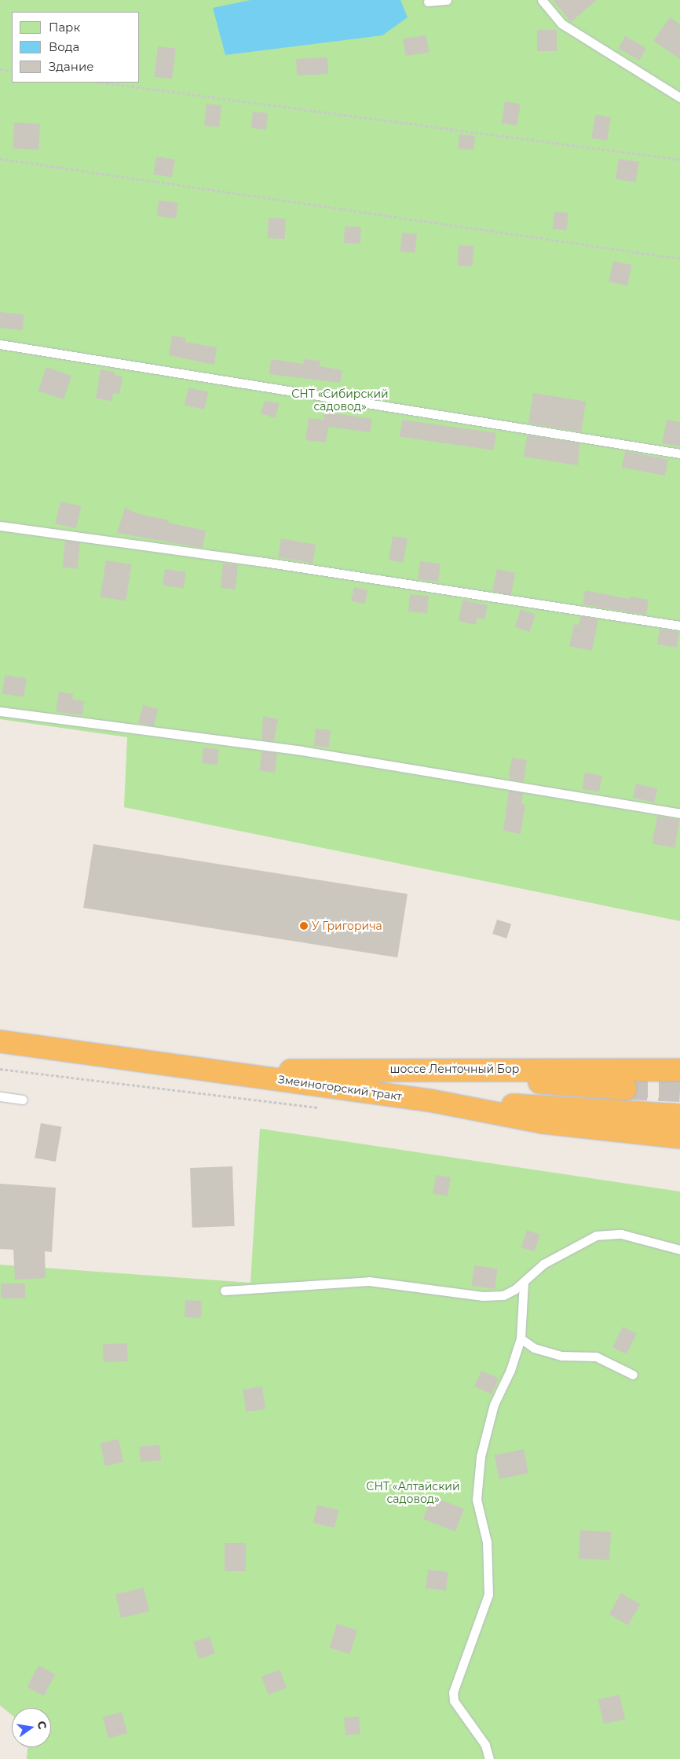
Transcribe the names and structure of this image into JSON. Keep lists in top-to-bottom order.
{
  "streets": {
    "highway": ["шоссе Ленточный Бор", "Змеиногорский тракт"]
  },
  "crossings": [
    ["шоссе Ленточный Бор", "Змеиногорский тракт"]
  ],
  "parks": ["СНТ «Сибирский садовод»", "СНТ «Алтайский садовод»"],
  "places": ["У Григорича"],
  "legend": ["Парк", "Вода", "Здание"],
  "north": "right"
}
